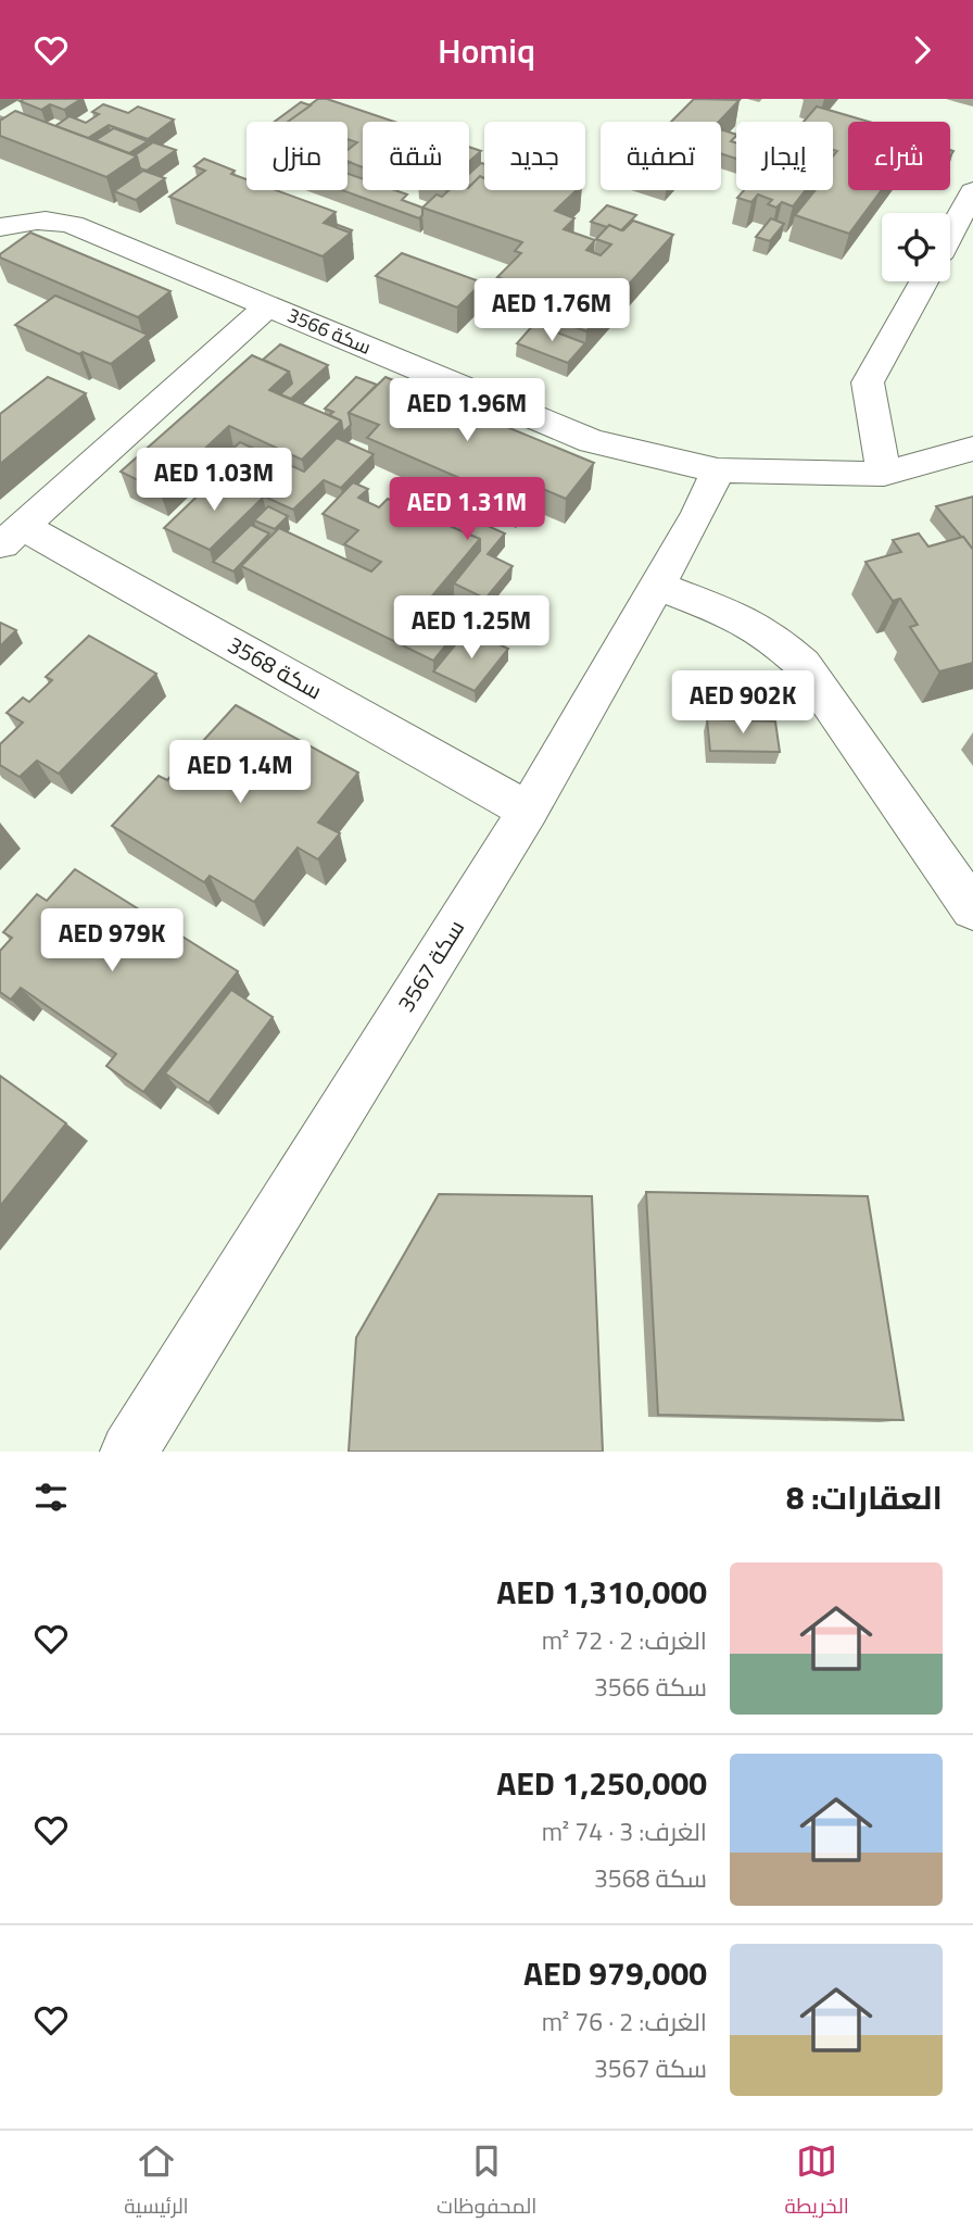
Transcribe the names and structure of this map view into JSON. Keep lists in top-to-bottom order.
{
  "streets": {
    "street": ["سكة 3566", "سكة 3568", "سكة 3567"]
  },
  "crossings": [
    ["سكة 3566", "سكة 3568"],
    ["سكة 3566", "سكة 3567"],
    ["سكة 3568", "سكة 3567"]
  ],
  "page": {
    "header": "Homiq",
    "chip": [
      "شراء",
      "إيجار",
      "تصفية",
      "جديد",
      "شقة",
      "منزل"
    ],
    "price": [
      "AED 1.76M",
      "AED 1.96M",
      "AED 1.03M",
      "AED 1.31M",
      "AED 1.25M",
      "AED 902K",
      "AED 1.4M",
      "AED 979K"
    ],
    "heading": "العقارات: 8",
    "list": [
      {
        "name": "AED 1,310,000",
        "note": "الغرف: 2 · 72 m² · سكة 3566"
      },
      {
        "name": "AED 1,250,000",
        "note": "الغرف: 3 · 74 m² · سكة 3568"
      },
      {
        "name": "AED 979,000",
        "note": "الغرف: 2 · 76 m² · سكة 3567"
      }
    ],
    "tabs": ["الخريطة", "المحفوظات", "الرئيسية"]
  }
}
